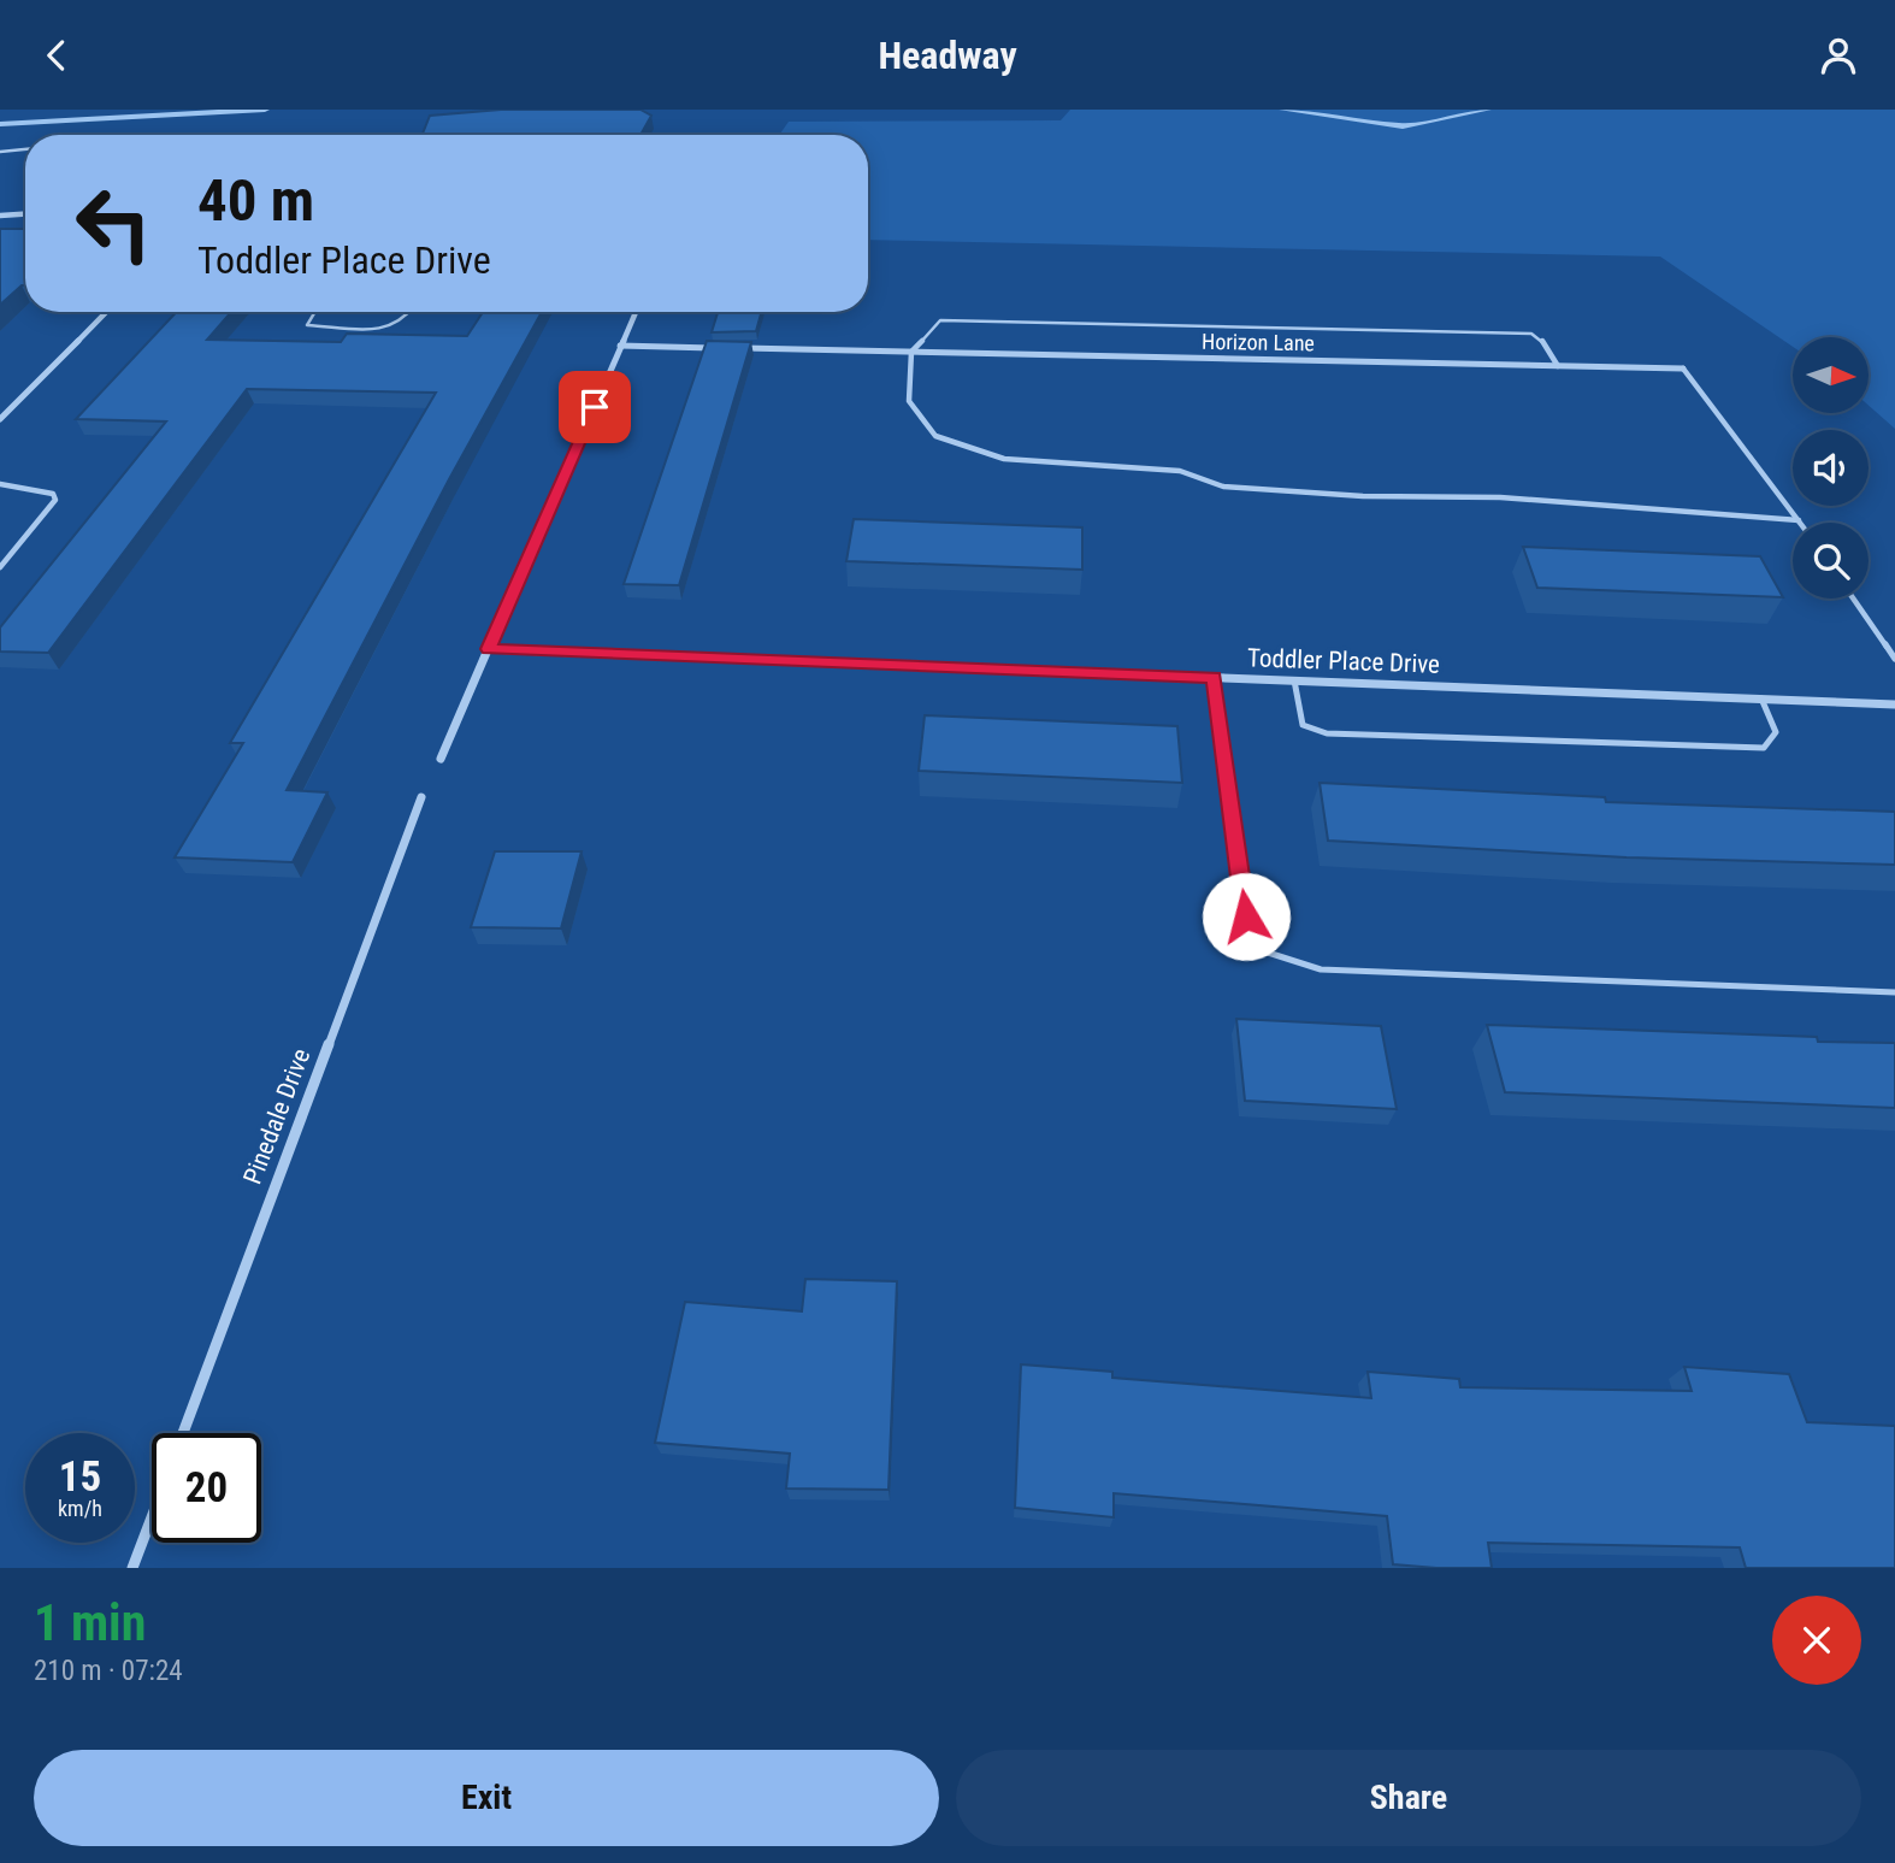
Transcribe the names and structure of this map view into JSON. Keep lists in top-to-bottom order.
{
  "streets": {
    "street": ["Horizon Lane", "Toddler Place Drive", "Pinedale Drive"]
  },
  "north": "right",
  "page": {
    "header": "Headway",
    "turn": ["40 m", "Toddler Place Drive"],
    "speed": "15 km/h",
    "limit": "20",
    "heading": ["1 min", "210 m · 07:24"],
    "buttons": ["Exit", "Share"]
  }
}
